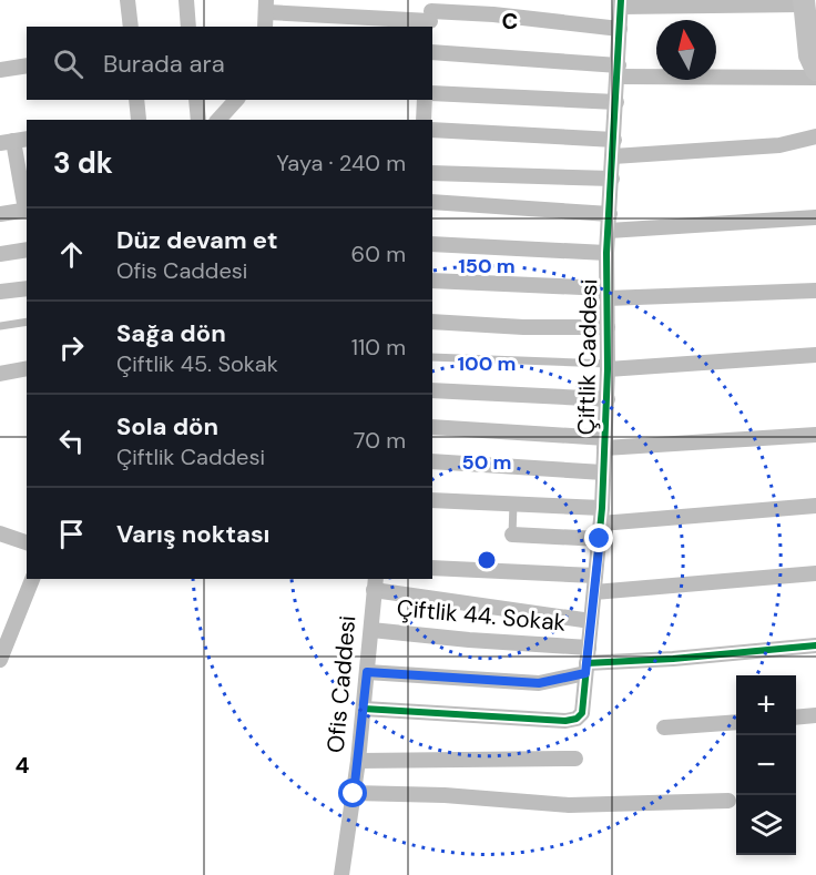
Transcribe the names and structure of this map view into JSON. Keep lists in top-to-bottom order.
{
  "streets": {
    "street": ["Çiftlik Caddesi", "Çiftlik 44. Sokak", "Ofis Caddesi"]
  },
  "crossings": [
    ["Çiftlik Caddesi", "Çiftlik 44. Sokak"],
    ["Çiftlik Caddesi", "Ofis Caddesi"],
    ["Çiftlik 44. Sokak", "Ofis Caddesi"]
  ],
  "north": "top",
  "page": {
    "search": "Burada ara",
    "heading": ["3 dk", "Yaya · 240 m"],
    "list": [
      ["Düz devam et", "Ofis Caddesi", "60 m"],
      ["Sağa dön", "Çiftlik 45. Sokak", "110 m"],
      ["Sola dön", "Çiftlik Caddesi", "70 m"],
      "Varış noktası"
    ],
    "map_buttons": ["+", "−"]
  },
  "grid": {
    "columns": ["C"],
    "rows": ["4"]
  },
  "rings": ["150 m", "100 m", "50 m"]
}
